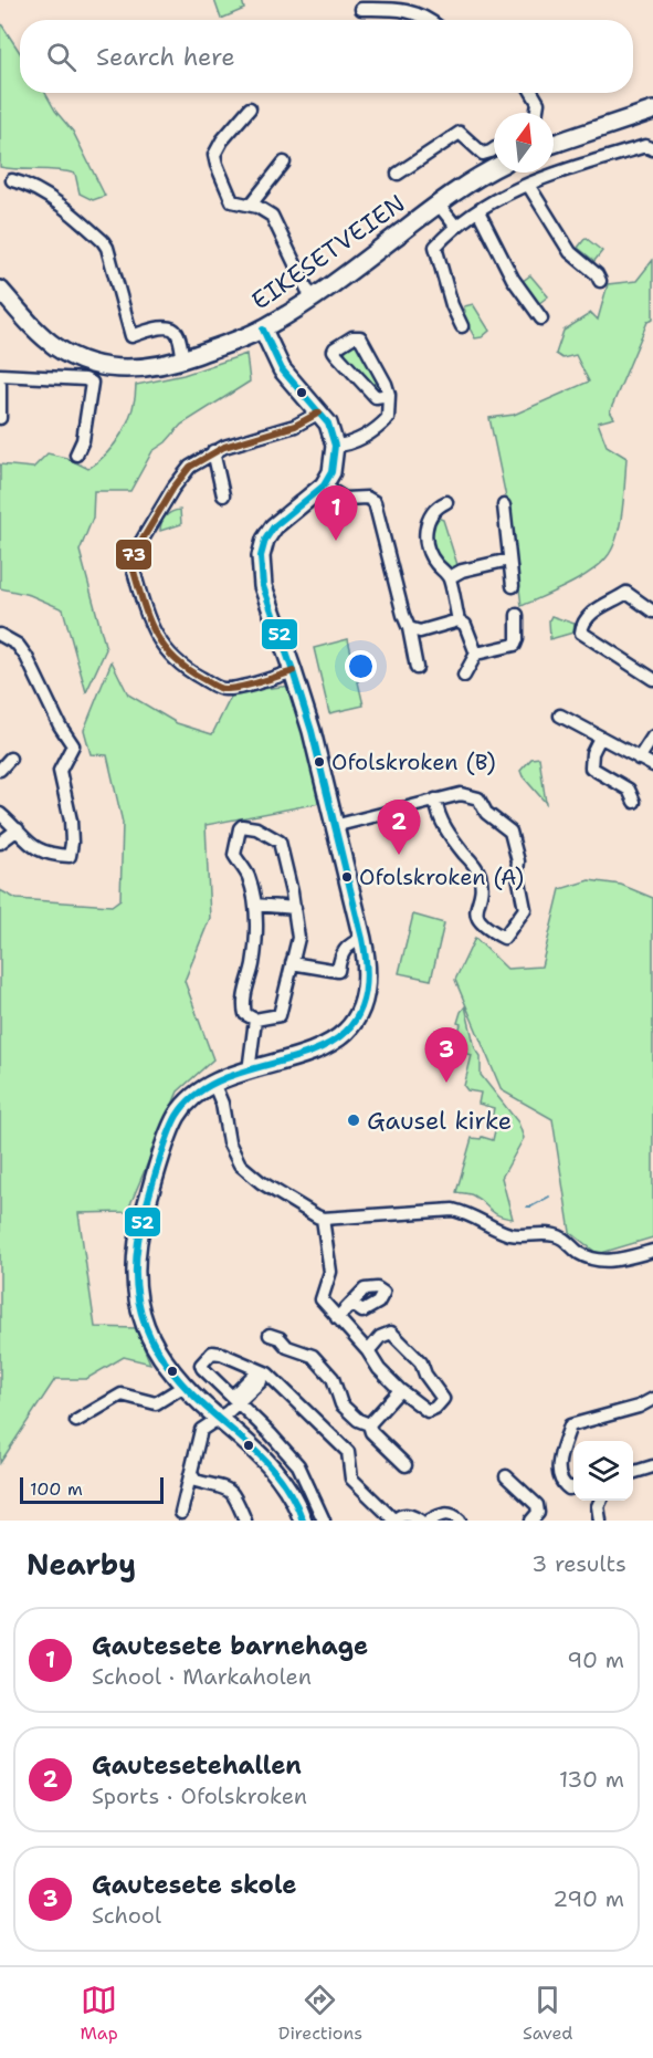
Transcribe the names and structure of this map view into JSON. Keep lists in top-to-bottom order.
{
  "streets": {
    "street": ["EIKESETVEIEN"]
  },
  "places": ["Ofolskroken (B)", "Ofolskroken (A)", "Gausel kirke"],
  "lines": ["transit line 52", "transit line 73"],
  "scale_bar": "100 m",
  "north": "top",
  "page": {
    "search": "Search here",
    "pins": ["1", "2", "3"],
    "scale": "100 m",
    "heading": ["Nearby", "3 results"],
    "list": [
      {
        "mark": "1",
        "name": "Gautesete barnehage",
        "note": "School · Markaholen",
        "value": "90 m"
      },
      {
        "mark": "2",
        "name": "Gautesetehallen",
        "note": "Sports · Ofolskroken",
        "value": "130 m"
      },
      {
        "mark": "3",
        "name": "Gautesete skole",
        "note": "School",
        "value": "290 m"
      }
    ],
    "nav": ["Map", "Directions", "Saved"]
  }
}
